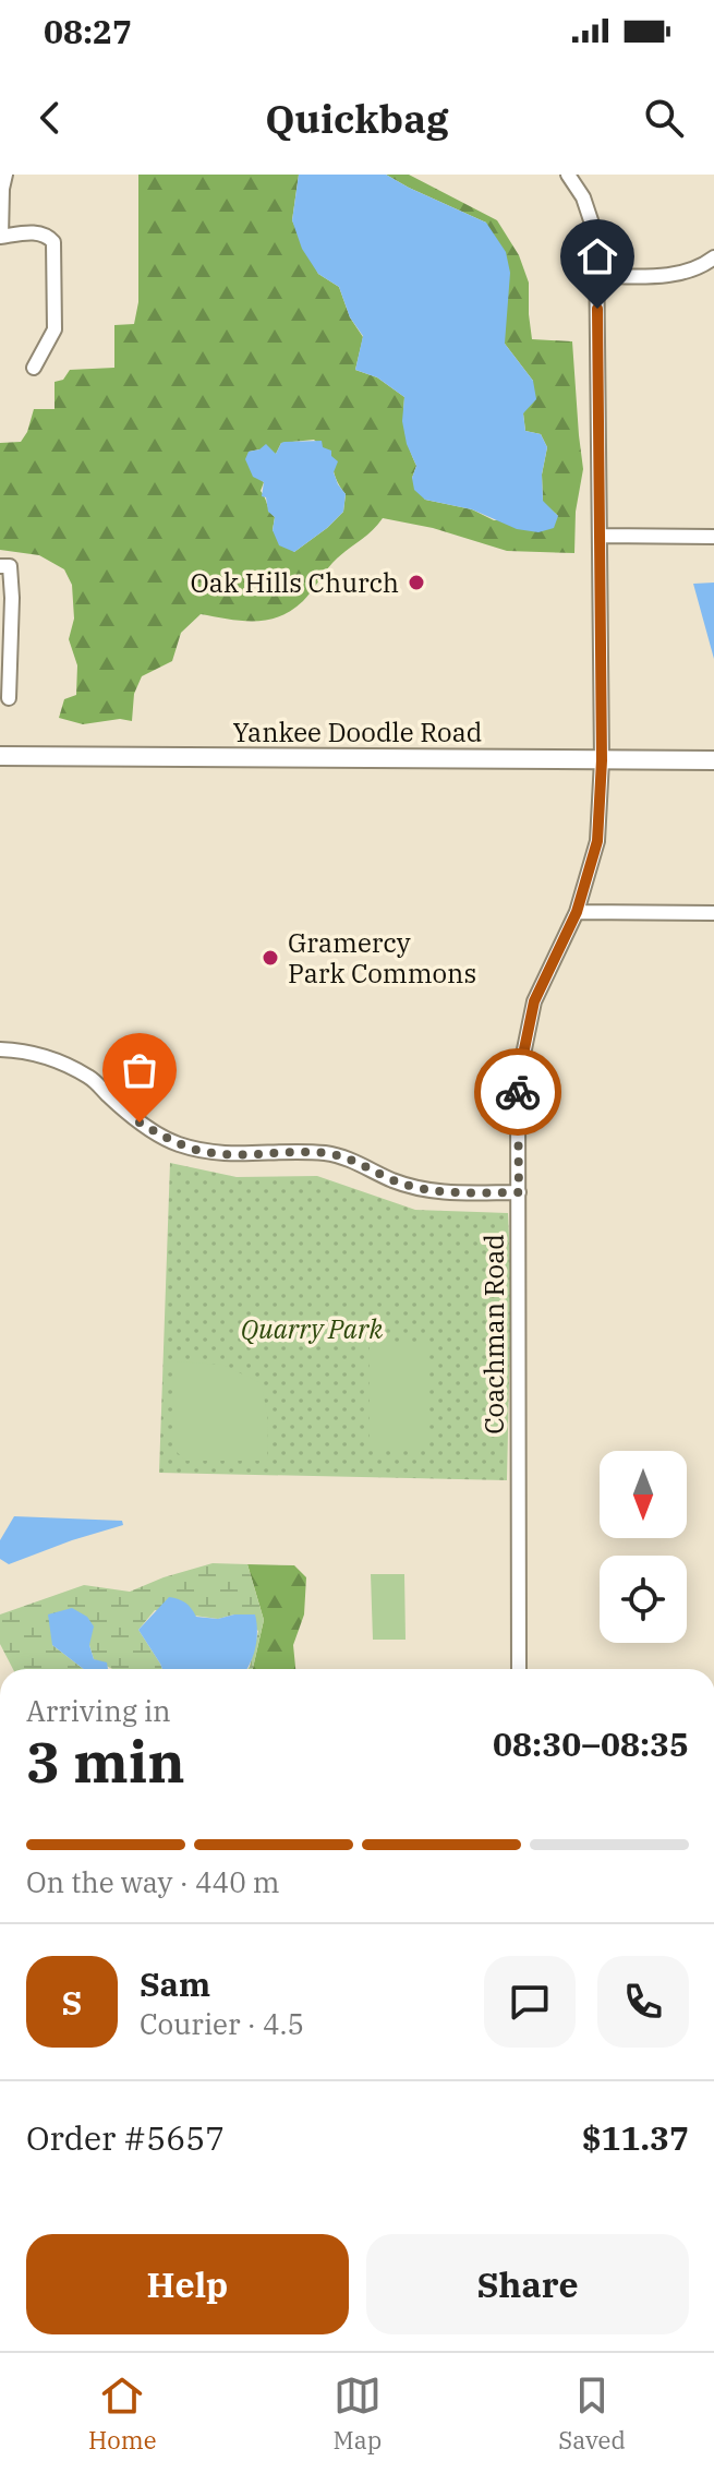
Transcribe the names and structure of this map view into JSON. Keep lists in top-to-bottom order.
{
  "streets": {
    "main road": ["Yankee Doodle Road"],
    "street": ["Coachman Road"]
  },
  "crossings": [
    ["Yankee Doodle Road", "Coachman Road"]
  ],
  "parks": ["Quarry Park"],
  "places": ["Oak Hills Church", "Gramercy Park Commons"],
  "north": "bottom",
  "page": {
    "status": "08:27",
    "header": "Quickbag",
    "heading": ["3 min", "Arriving in", "08:30–08:35"],
    "panel": [
      "Sam",
      "Courier · 4.5",
      "Order #5657",
      "$11.37"
    ],
    "bar": "On the way · 440 m",
    "round": "S",
    "buttons": ["Help", "Share"],
    "tabs": ["Home", "Map", "Saved"]
  }
}
